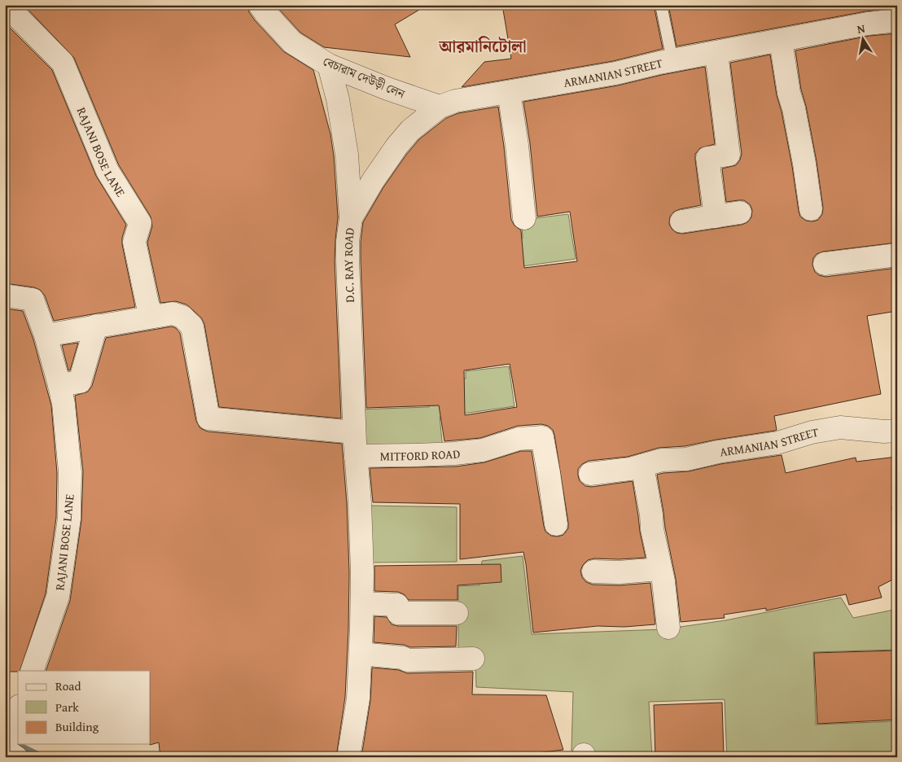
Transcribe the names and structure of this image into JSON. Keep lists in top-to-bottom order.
{
  "streets": {
    "street": [
      "ARMANIAN STREET",
      "বেচারাম দেউড়ী লেন",
      "RAJANI BOSE LANE",
      "D.C. RAY ROAD",
      "MITFORD ROAD"
    ]
  },
  "crossings": [
    ["ARMANIAN STREET", "বেচারাম দেউড়ী লেন"],
    ["ARMANIAN STREET", "D.C. RAY ROAD"],
    ["বেচারাম দেউড়ী লেন", "D.C. RAY ROAD"],
    ["D.C. RAY ROAD", "MITFORD ROAD"]
  ],
  "districts": ["আরমানিটোলা"],
  "legend": ["Road", "Park", "Building"],
  "north": "top"
}
